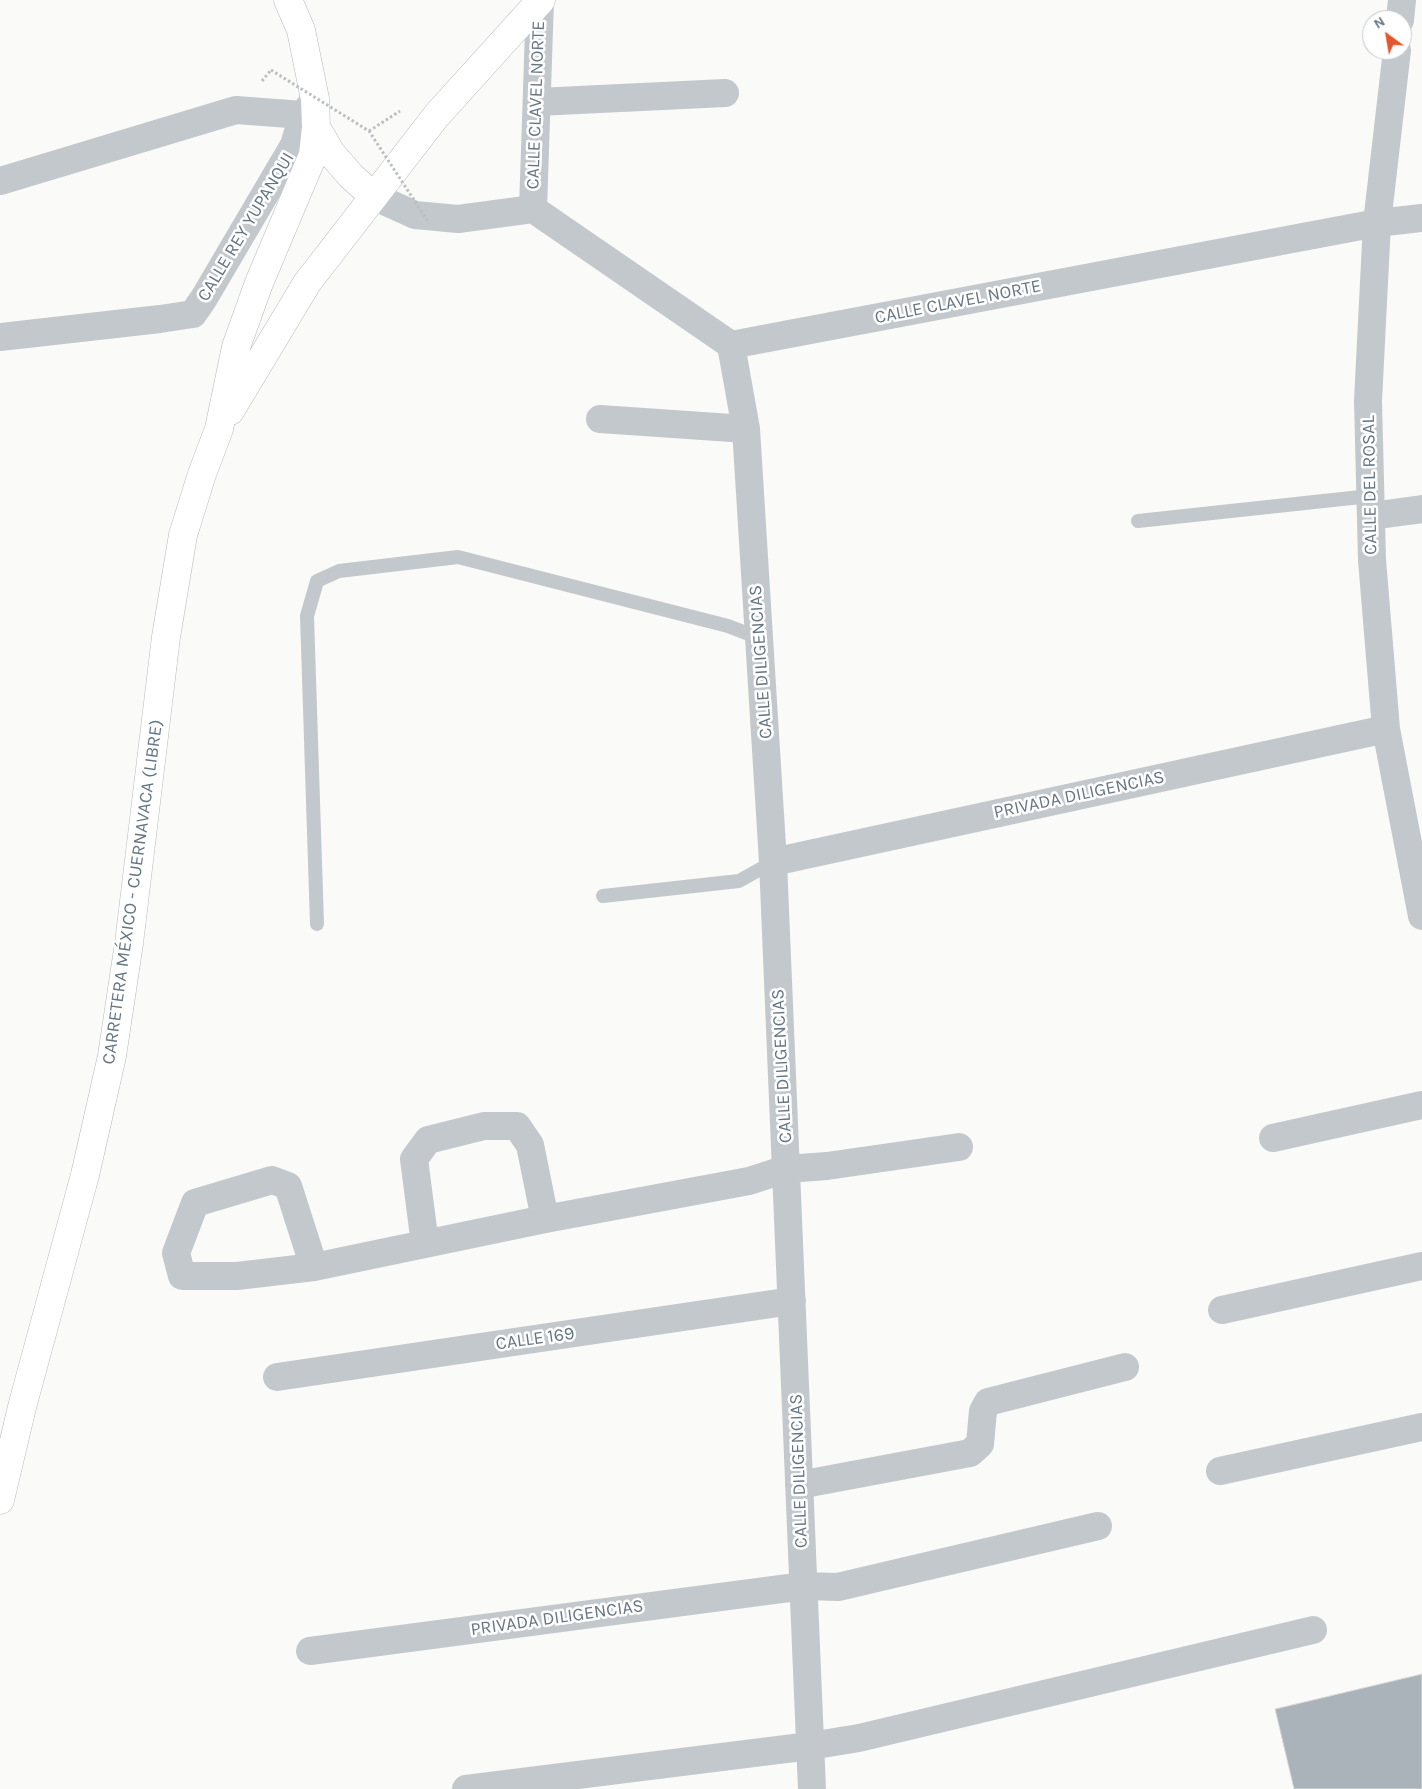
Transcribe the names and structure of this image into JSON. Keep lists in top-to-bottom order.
{
  "streets": {
    "main road": ["CARRETERA MÉXICO - CUERNAVACA (LIBRE)"],
    "street": [
      "CALLE CLAVEL NORTE",
      "CALLE REY YUPANQUI",
      "CALLE DEL ROSAL",
      "CALLE DILIGENCIAS",
      "PRIVADA DILIGENCIAS",
      "CALLE 169"
    ]
  },
  "crossings": [
    ["CALLE CLAVEL NORTE", "CALLE DEL ROSAL"],
    ["CALLE CLAVEL NORTE", "CALLE DILIGENCIAS"],
    ["CALLE CLAVEL NORTE", "CARRETERA MÉXICO - CUERNAVACA (LIBRE)"],
    ["CALLE REY YUPANQUI", "CARRETERA MÉXICO - CUERNAVACA (LIBRE)"],
    ["CALLE DEL ROSAL", "PRIVADA DILIGENCIAS"],
    ["CALLE DILIGENCIAS", "PRIVADA DILIGENCIAS"],
    ["CALLE DILIGENCIAS", "CALLE 169"]
  ],
  "north": "top left"
}
